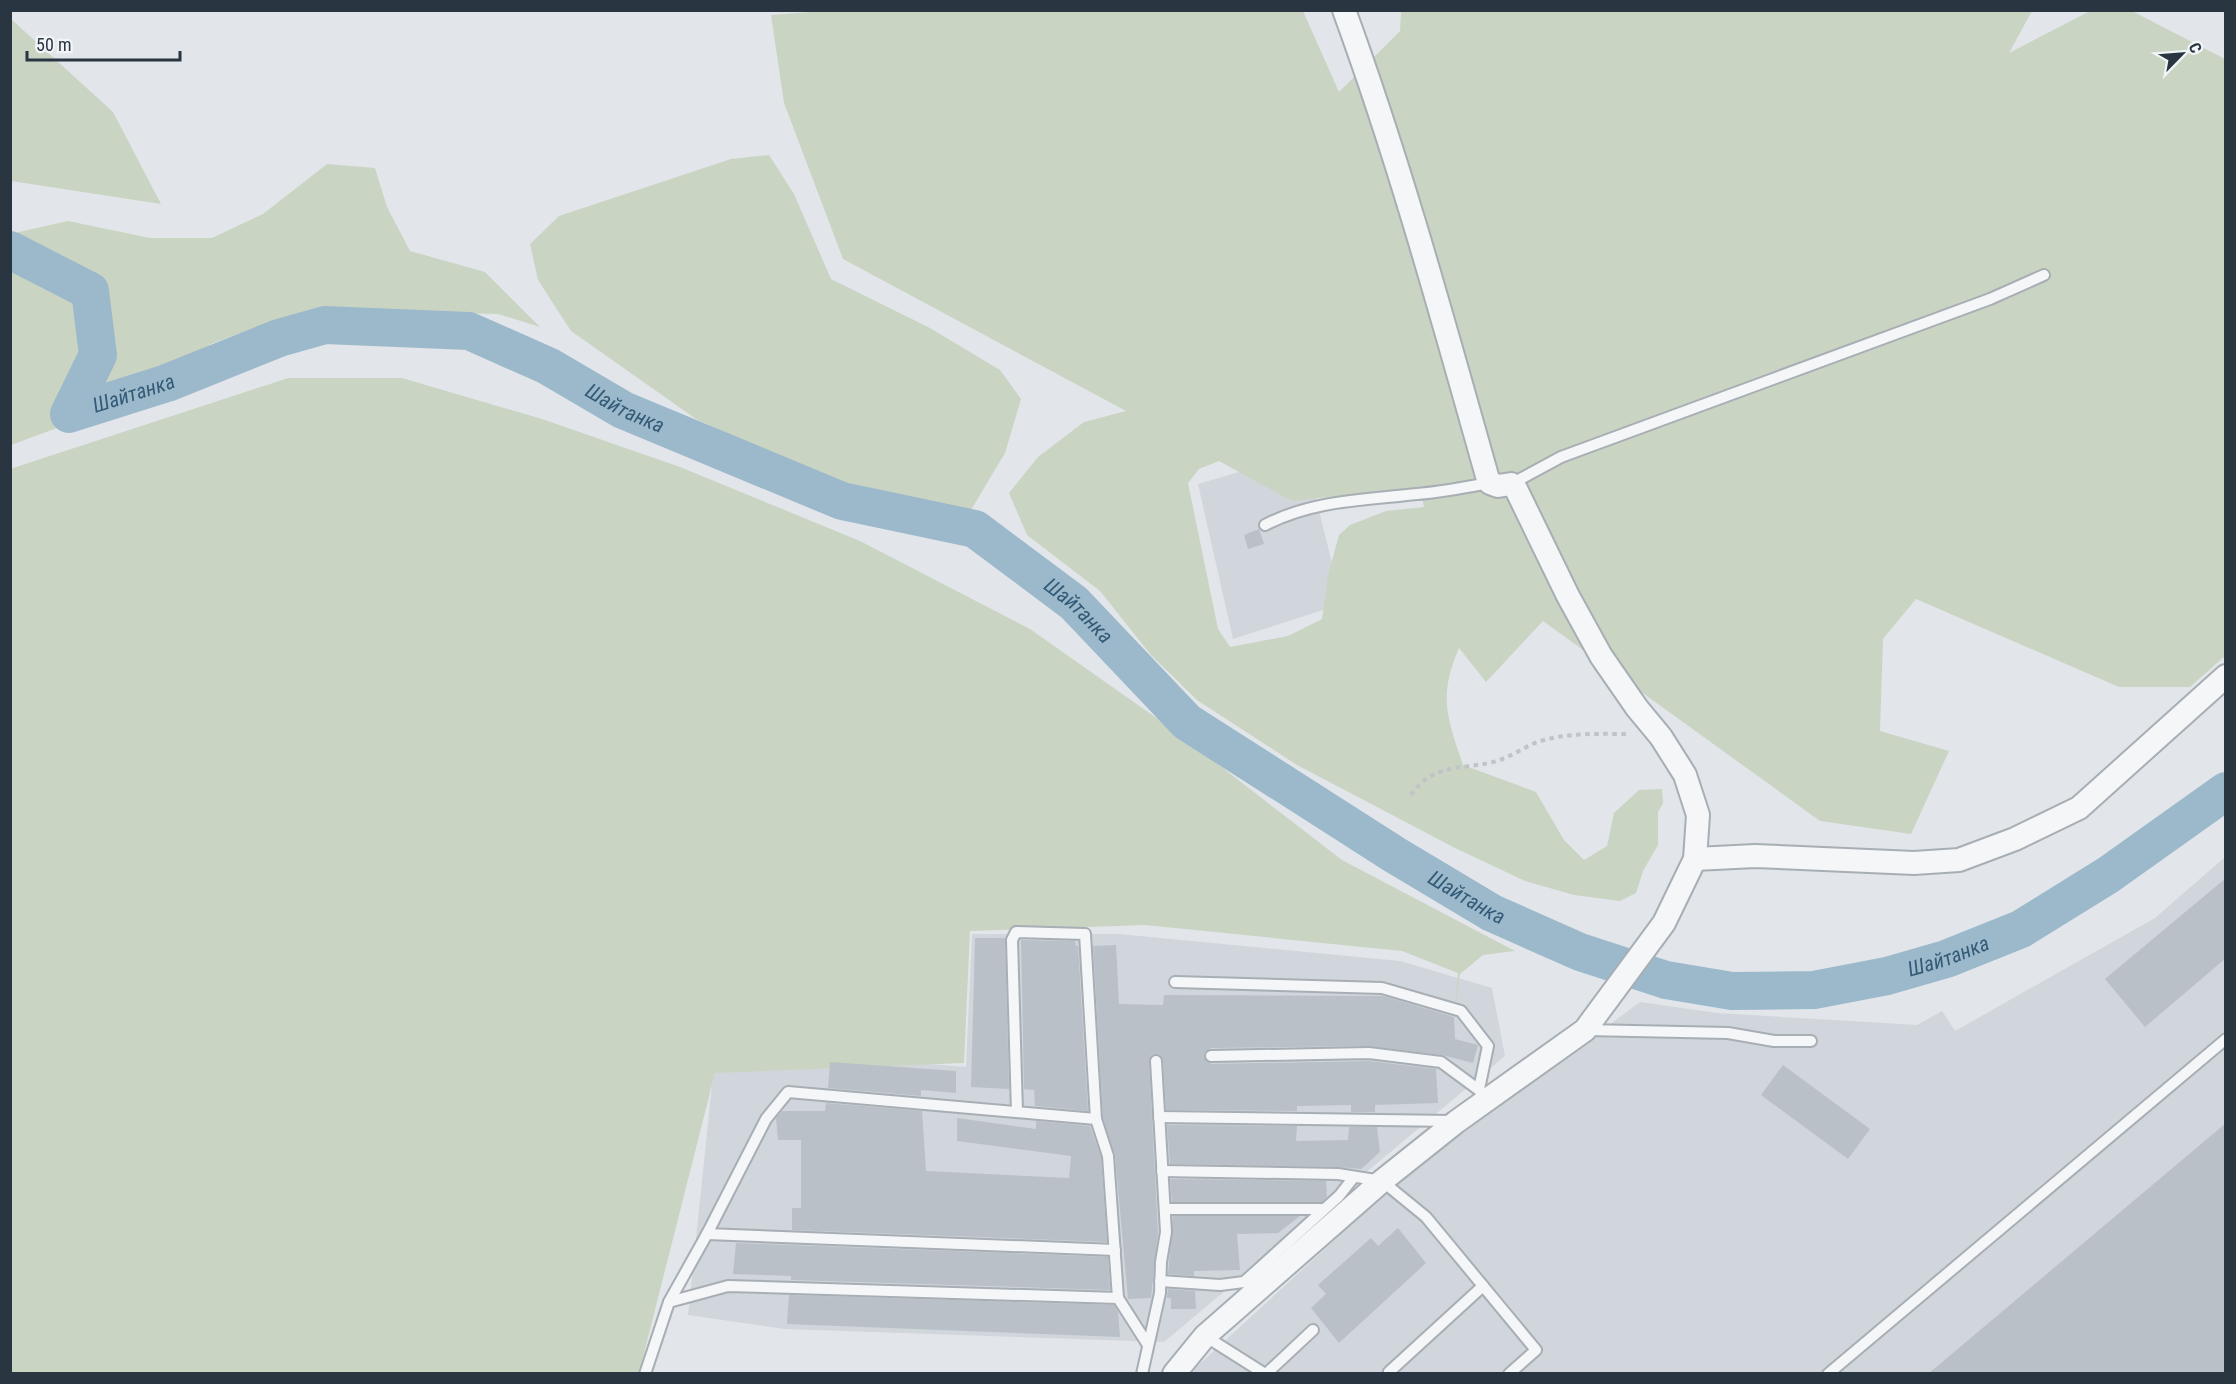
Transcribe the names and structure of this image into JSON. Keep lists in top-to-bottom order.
{
  "water": ["Шайтанка"],
  "scale_bar": "50 m",
  "north": "top right"
}
